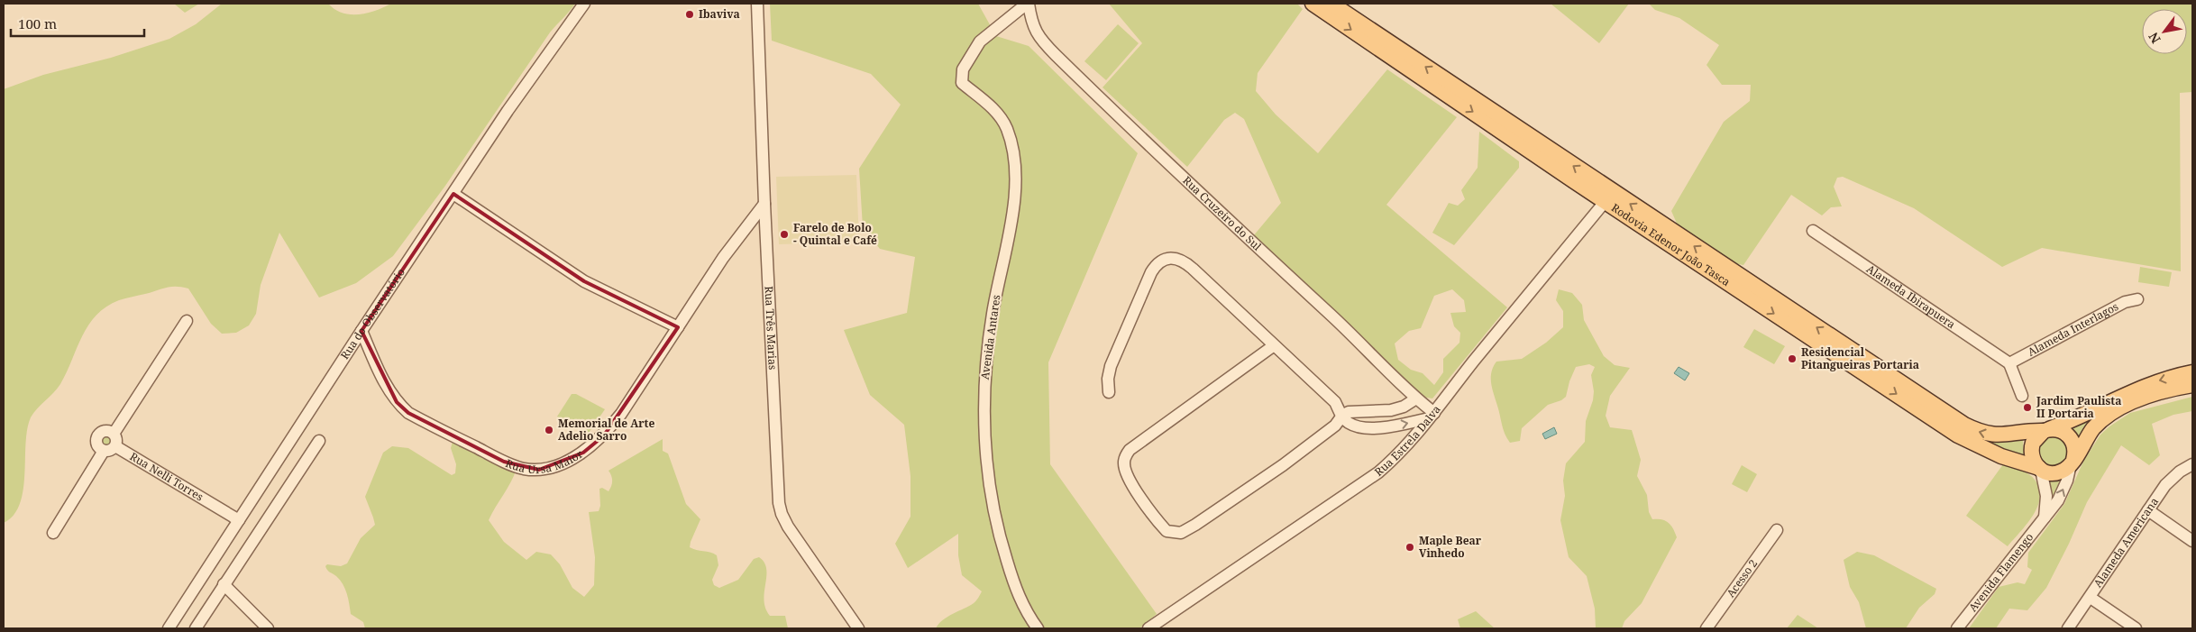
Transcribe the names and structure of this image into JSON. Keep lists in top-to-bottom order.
{
  "streets": {
    "main road": ["Rodovia Edenor João Tasca"],
    "street": [
      "Rua Cruzeiro do Sul",
      "Alameda Ibirapuera",
      "Rua do Observatório",
      "Rua Três Marias",
      "Alameda Interlagos",
      "Avenida Antares",
      "Rua Estrela Dalva",
      "Rua Ursa Maior",
      "Rua Nelli Torres",
      "Alameda Americana",
      "Avenida Flamengo",
      "Acesso 2"
    ]
  },
  "crossings": [
    ["Rua Cruzeiro do Sul", "Avenida Antares"],
    ["Rua Cruzeiro do Sul", "Rua Estrela Dalva"],
    ["Rodovia Edenor João Tasca", "Rua Estrela Dalva"],
    ["Rodovia Edenor João Tasca", "Avenida Flamengo"],
    ["Alameda Ibirapuera", "Alameda Interlagos"],
    ["Rua do Observatório", "Rua Ursa Maior"],
    ["Rua do Observatório", "Rua Nelli Torres"],
    ["Rua Três Marias", "Rua Ursa Maior"]
  ],
  "places": [
    "Ibaviva",
    "Farelo de Bolo - Quintal e Café",
    "Residencial Pitangueiras Portaria",
    "Jardim Paulista II Portaria",
    "Memorial de Arte Adelio Sarro",
    "Maple Bear Vinhedo"
  ],
  "scale_bar": "100 m",
  "north": "bottom left"
}
